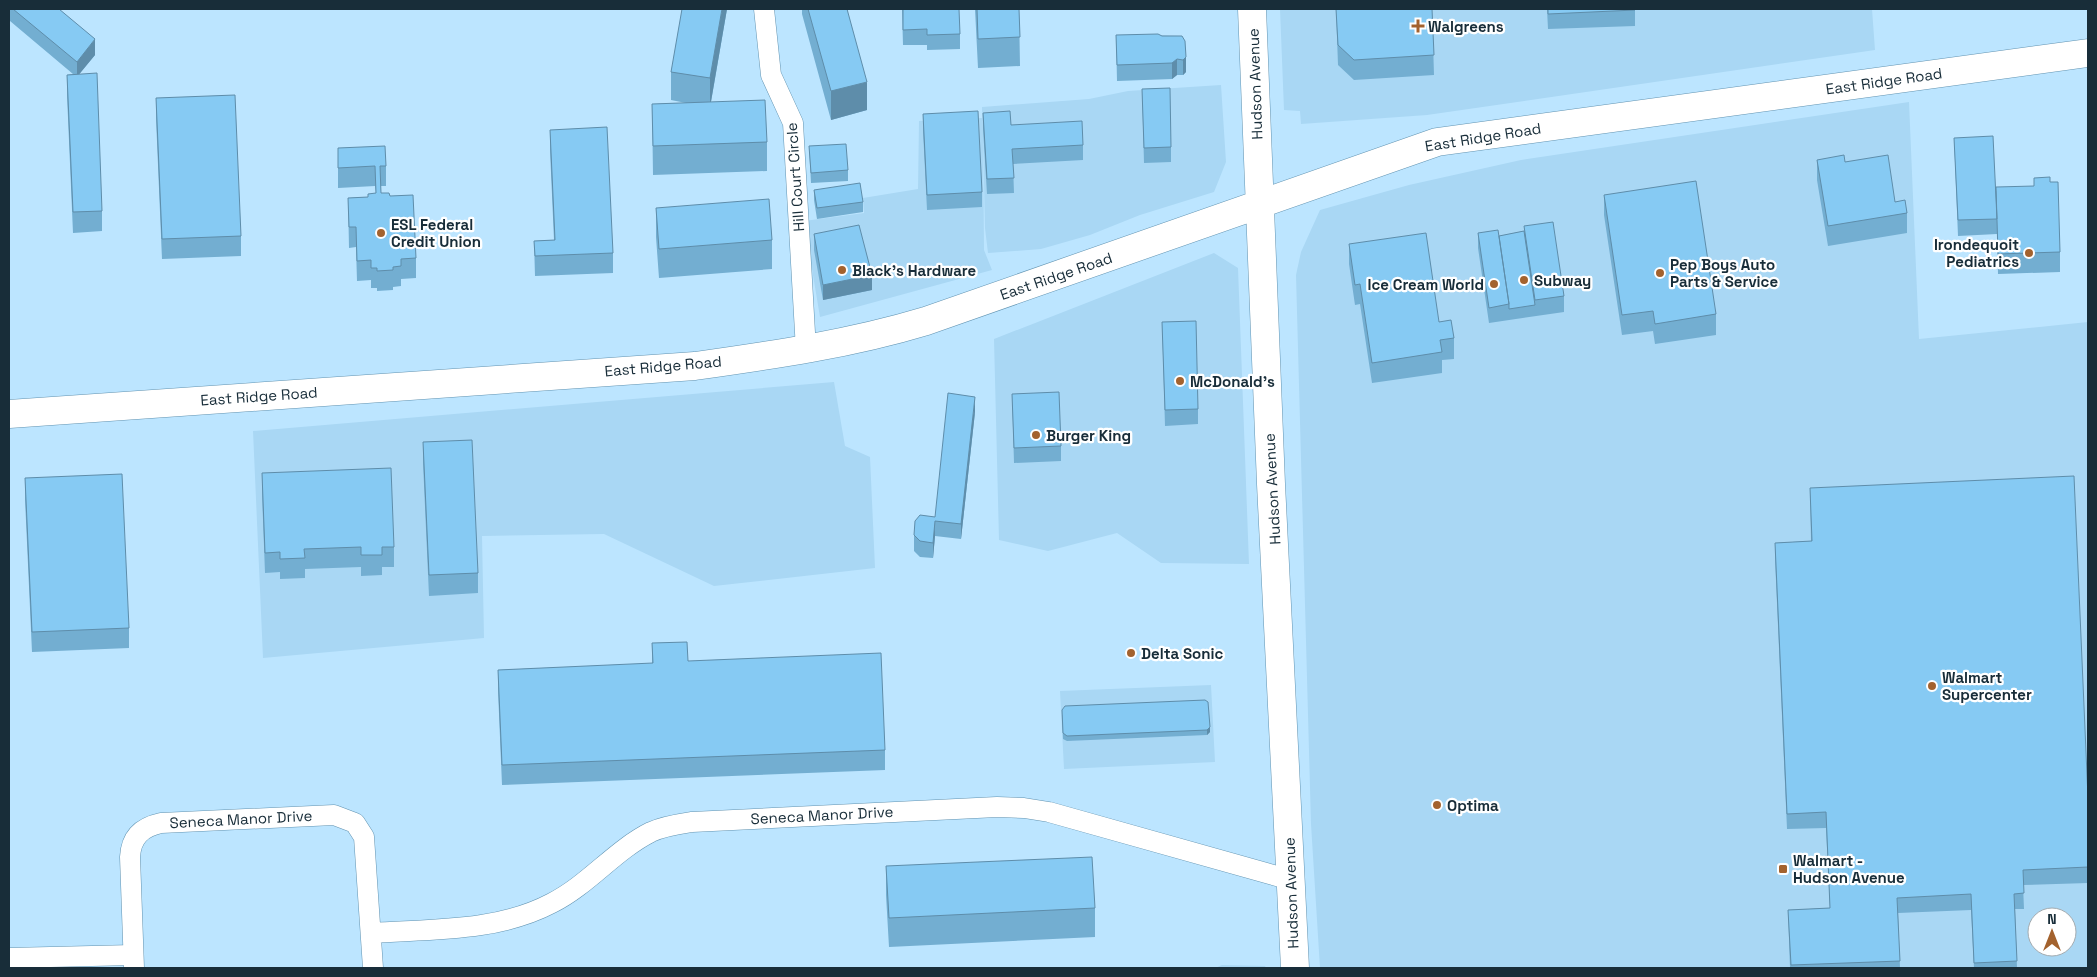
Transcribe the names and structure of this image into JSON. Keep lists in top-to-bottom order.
{
  "streets": {
    "main road": ["East Ridge Road", "Hudson Avenue"],
    "street": ["Hill Court Circle", "Seneca Manor Drive"]
  },
  "crossings": [
    ["East Ridge Road", "Hudson Avenue"],
    ["East Ridge Road", "Hill Court Circle"],
    ["Hudson Avenue", "Seneca Manor Drive"]
  ],
  "places": {
    "health": ["Walgreens"],
    "other": [
      "ESL Federal Credit Union",
      "Irondequoit Pediatrics",
      "Black's Hardware",
      "Pep Boys Auto Parts & Service",
      "Subway",
      "Ice Cream World",
      "McDonald's",
      "Burger King",
      "Delta Sonic",
      "Walmart Supercenter",
      "Optima"
    ],
    "transit": ["Walmart - Hudson Avenue"]
  },
  "north": "top"
}
